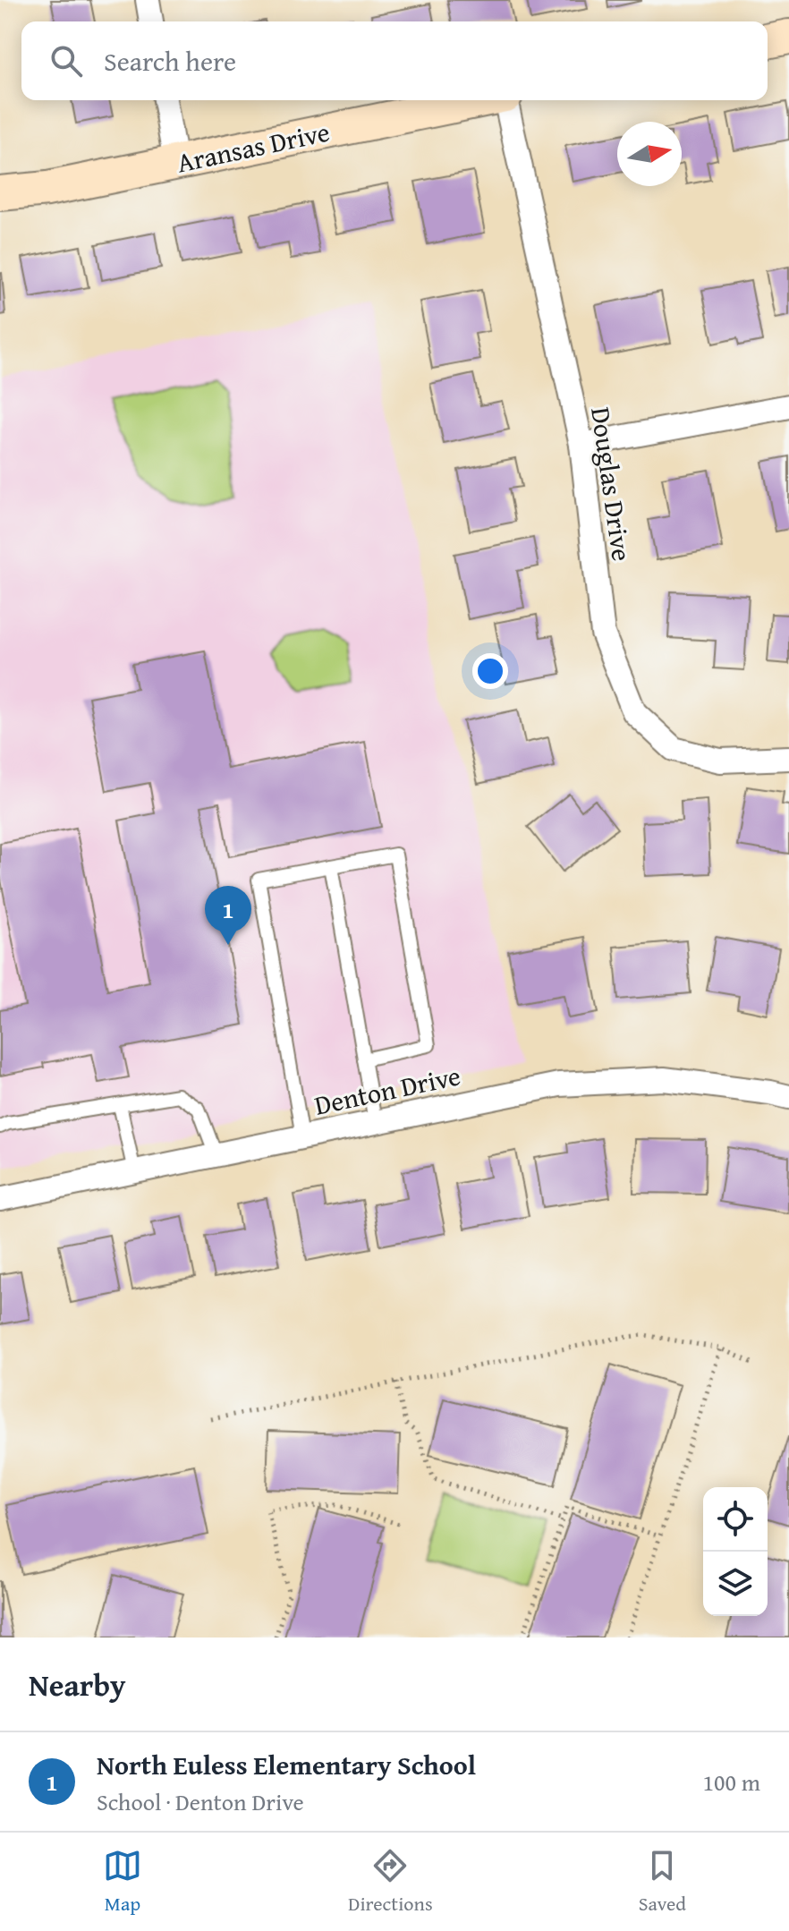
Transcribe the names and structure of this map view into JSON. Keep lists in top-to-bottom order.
{
  "streets": {
    "street": ["Aransas Drive", "Douglas Drive", "Denton Drive"]
  },
  "north": "right",
  "page": {
    "search": "Search here",
    "pins": "1",
    "heading": "Nearby",
    "list": [
      {
        "mark": "1",
        "name": "North Euless Elementary School",
        "note": "School · Denton Drive",
        "value": "100 m"
      }
    ],
    "nav": ["Map", "Directions", "Saved"]
  }
}
